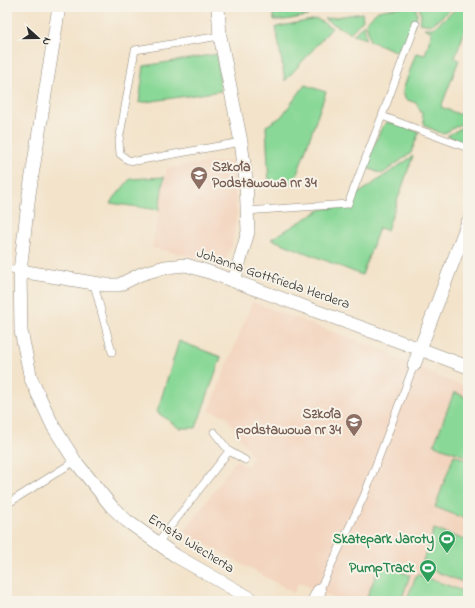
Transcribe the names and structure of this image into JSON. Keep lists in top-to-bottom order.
{
  "streets": {
    "street": ["Johanna Gottfrieda Herdera", "Ernsta Wiecherta"]
  },
  "crossings": [
    ["Johanna Gottfrieda Herdera", "Ernsta Wiecherta"]
  ],
  "places": {
    "school or university": ["Szkoła Podstawowa nr 34", "Szkoła podstawowa nr 34"],
    "sports": ["Skatepark Jaroty", "PumpTrack"]
  },
  "north": "right"
}
